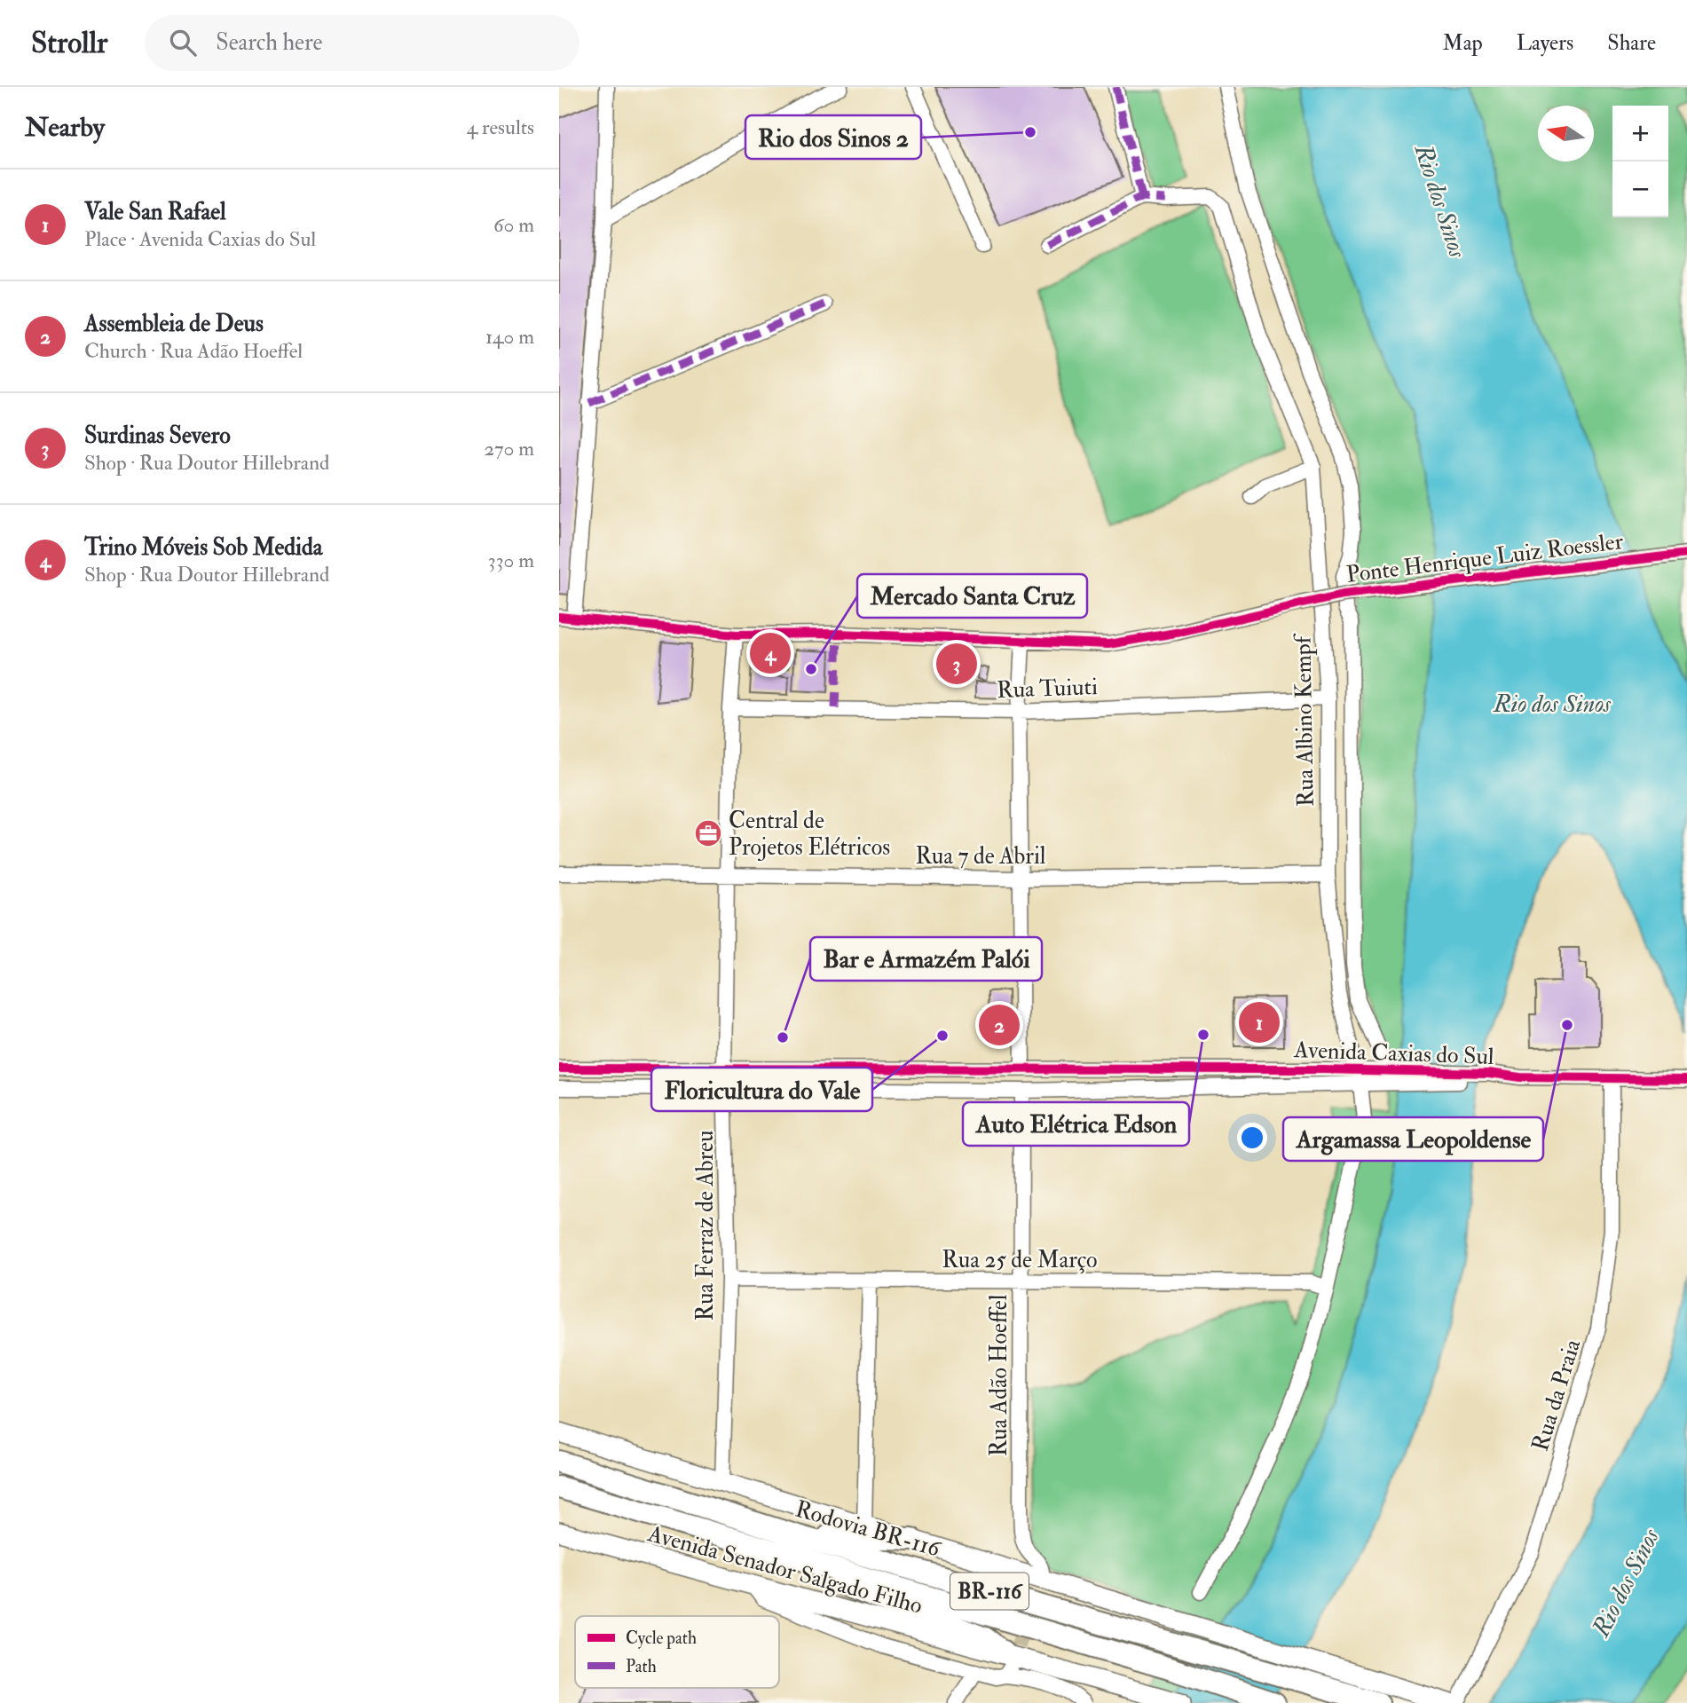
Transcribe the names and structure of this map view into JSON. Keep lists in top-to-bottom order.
{
  "streets": {
    "highway": ["Rodovia BR-116", "BR-116"],
    "main road": ["Avenida Senador Salgado Filho"],
    "street": [
      "Ponte Henrique Luiz Roessler",
      "Rua Tuiuti",
      "Rua Albino Kempf",
      "Rua 7 de Abril",
      "Avenida Caxias do Sul",
      "Rua Ferraz de Abreu",
      "Rua 25 de Março",
      "Rua Adão Hoeffel",
      "Rua da Praia"
    ]
  },
  "crossings": [
    ["Ponte Henrique Luiz Roessler", "Rua Ferraz de Abreu"],
    ["Rua Tuiuti", "Rua Albino Kempf"],
    ["Rua Tuiuti", "Rua Ferraz de Abreu"],
    ["Rua Albino Kempf", "Rua 7 de Abril"],
    ["Rua Albino Kempf", "Avenida Caxias do Sul"],
    ["Rua Albino Kempf", "Rua 25 de Março"],
    ["Rua 7 de Abril", "Rua Ferraz de Abreu"],
    ["Avenida Caxias do Sul", "Rua Ferraz de Abreu"],
    ["Avenida Caxias do Sul", "Rua Adão Hoeffel"],
    ["Avenida Caxias do Sul", "Rua da Praia"],
    ["Rua Ferraz de Abreu", "Rua 25 de Março"],
    ["Rua 25 de Março", "Rua Adão Hoeffel"]
  ],
  "water": ["Rio dos Sinos"],
  "places": {
    "other": [
      "Rio dos Sinos 2",
      "Mercado Santa Cruz",
      "Argamassa Leopoldense",
      "Auto Elétrica Edson",
      "Floricultura do Vale",
      "Bar e Armazém Palói"
    ],
    "office": ["Central de Projetos Elétricos"]
  },
  "legend": ["Cycle path", "Path"],
  "north": "left",
  "page": {
    "header": "Strollr",
    "search": "Search here",
    "nav": ["Map", "Layers", "Share"],
    "heading": ["Nearby", "4 results"],
    "map_buttons": ["+", "−"],
    "list": [
      {
        "mark": "1",
        "name": "Vale San Rafael",
        "note": "Place · Avenida Caxias do Sul",
        "value": "60 m"
      },
      {
        "mark": "2",
        "name": "Assembleia de Deus",
        "note": "Church · Rua Adão Hoeffel",
        "value": "140 m"
      },
      {
        "mark": "3",
        "name": "Surdinas Severo",
        "note": "Shop · Rua Doutor Hillebrand",
        "value": "270 m"
      },
      {
        "mark": "4",
        "name": "Trino Móveis Sob Medida",
        "note": "Shop · Rua Doutor Hillebrand",
        "value": "330 m"
      }
    ],
    "pins": [
      "4",
      "3",
      "1",
      "2"
    ]
  }
}
